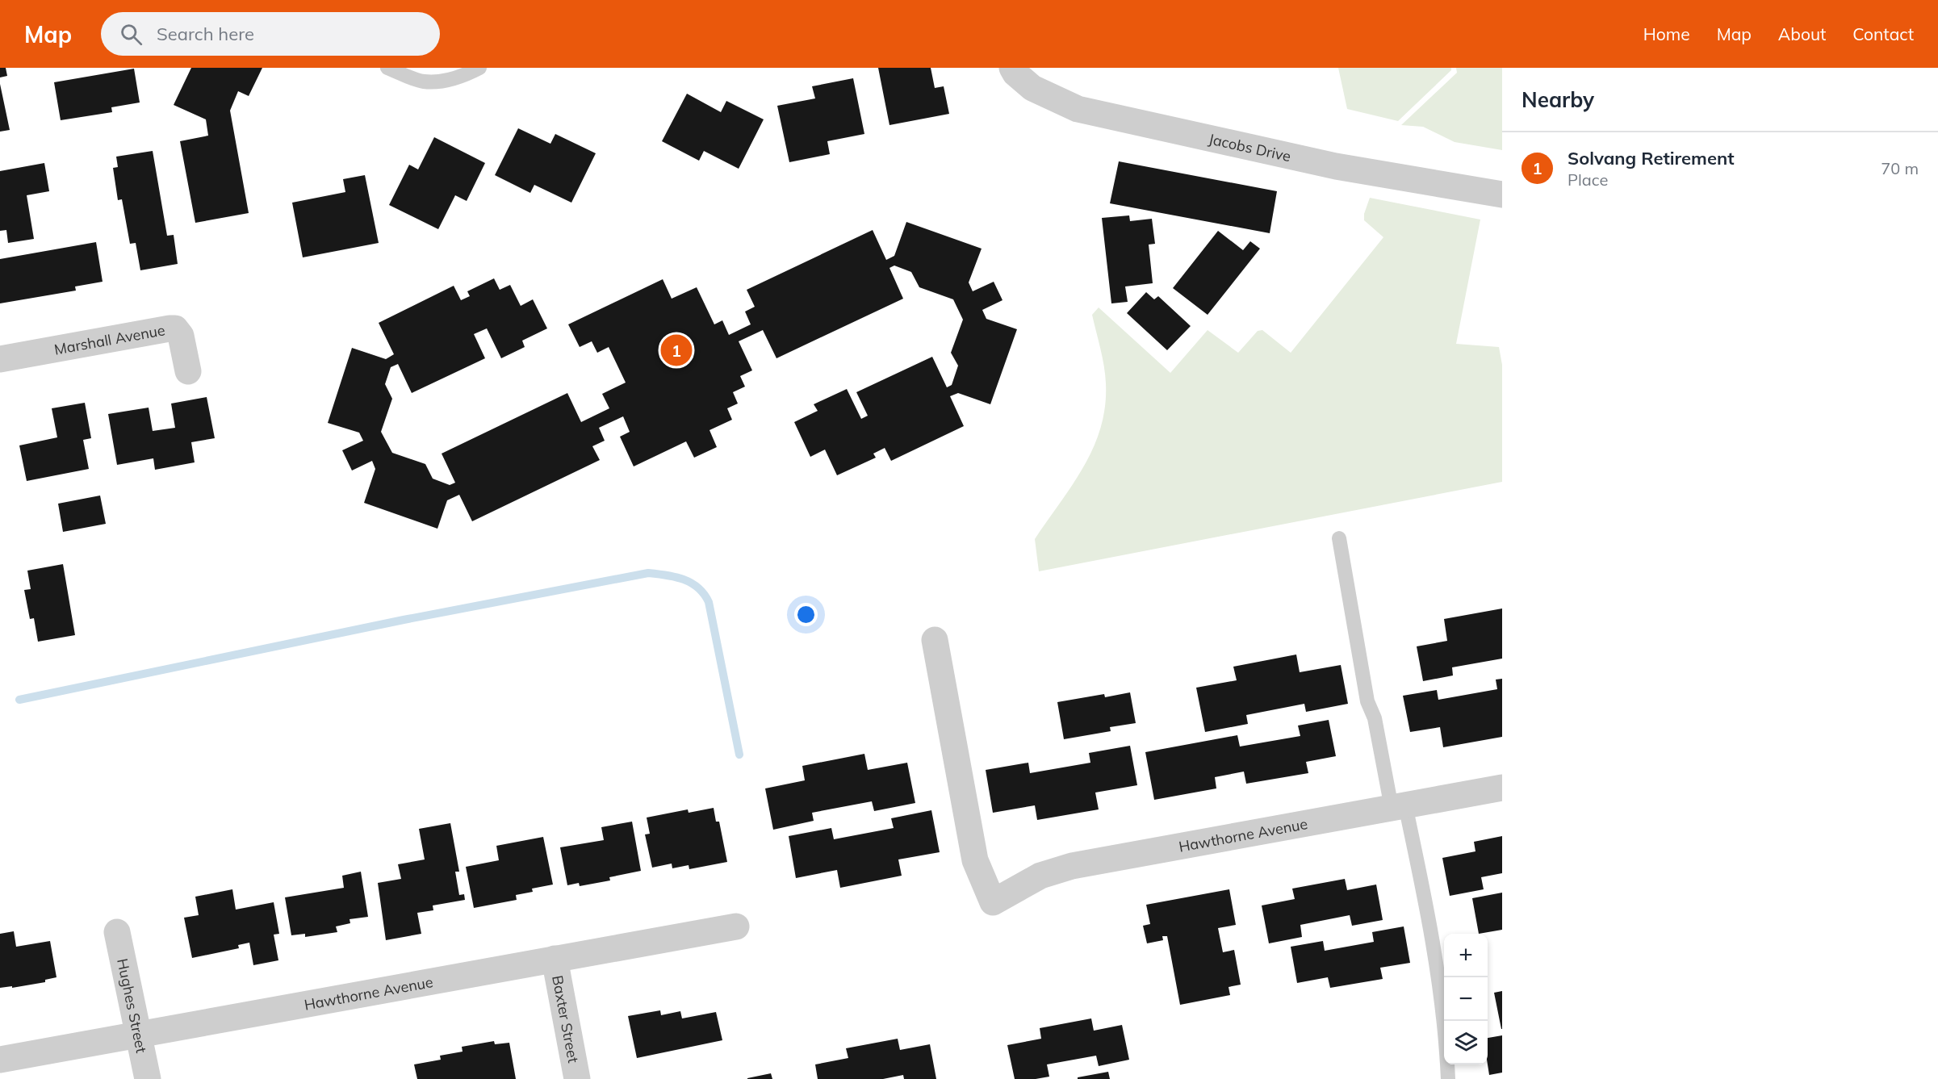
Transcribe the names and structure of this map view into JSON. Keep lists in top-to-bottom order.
{
  "streets": {
    "street": [
      "Jacobs Drive",
      "Marshall Avenue",
      "Hawthorne Avenue",
      "Hughes Street",
      "Baxter Street"
    ]
  },
  "crossings": [
    ["Hawthorne Avenue", "Hughes Street"],
    ["Hawthorne Avenue", "Baxter Street"]
  ],
  "page": {
    "header": "Map",
    "search": "Search here",
    "nav": [
      "Home",
      "Map",
      "About",
      "Contact"
    ],
    "heading": "Nearby",
    "list": [
      {
        "mark": "1",
        "name": "Solvang Retirement",
        "note": "Place",
        "value": "70 m"
      }
    ],
    "pins": "1",
    "map_buttons": ["+", "−"]
  }
}
